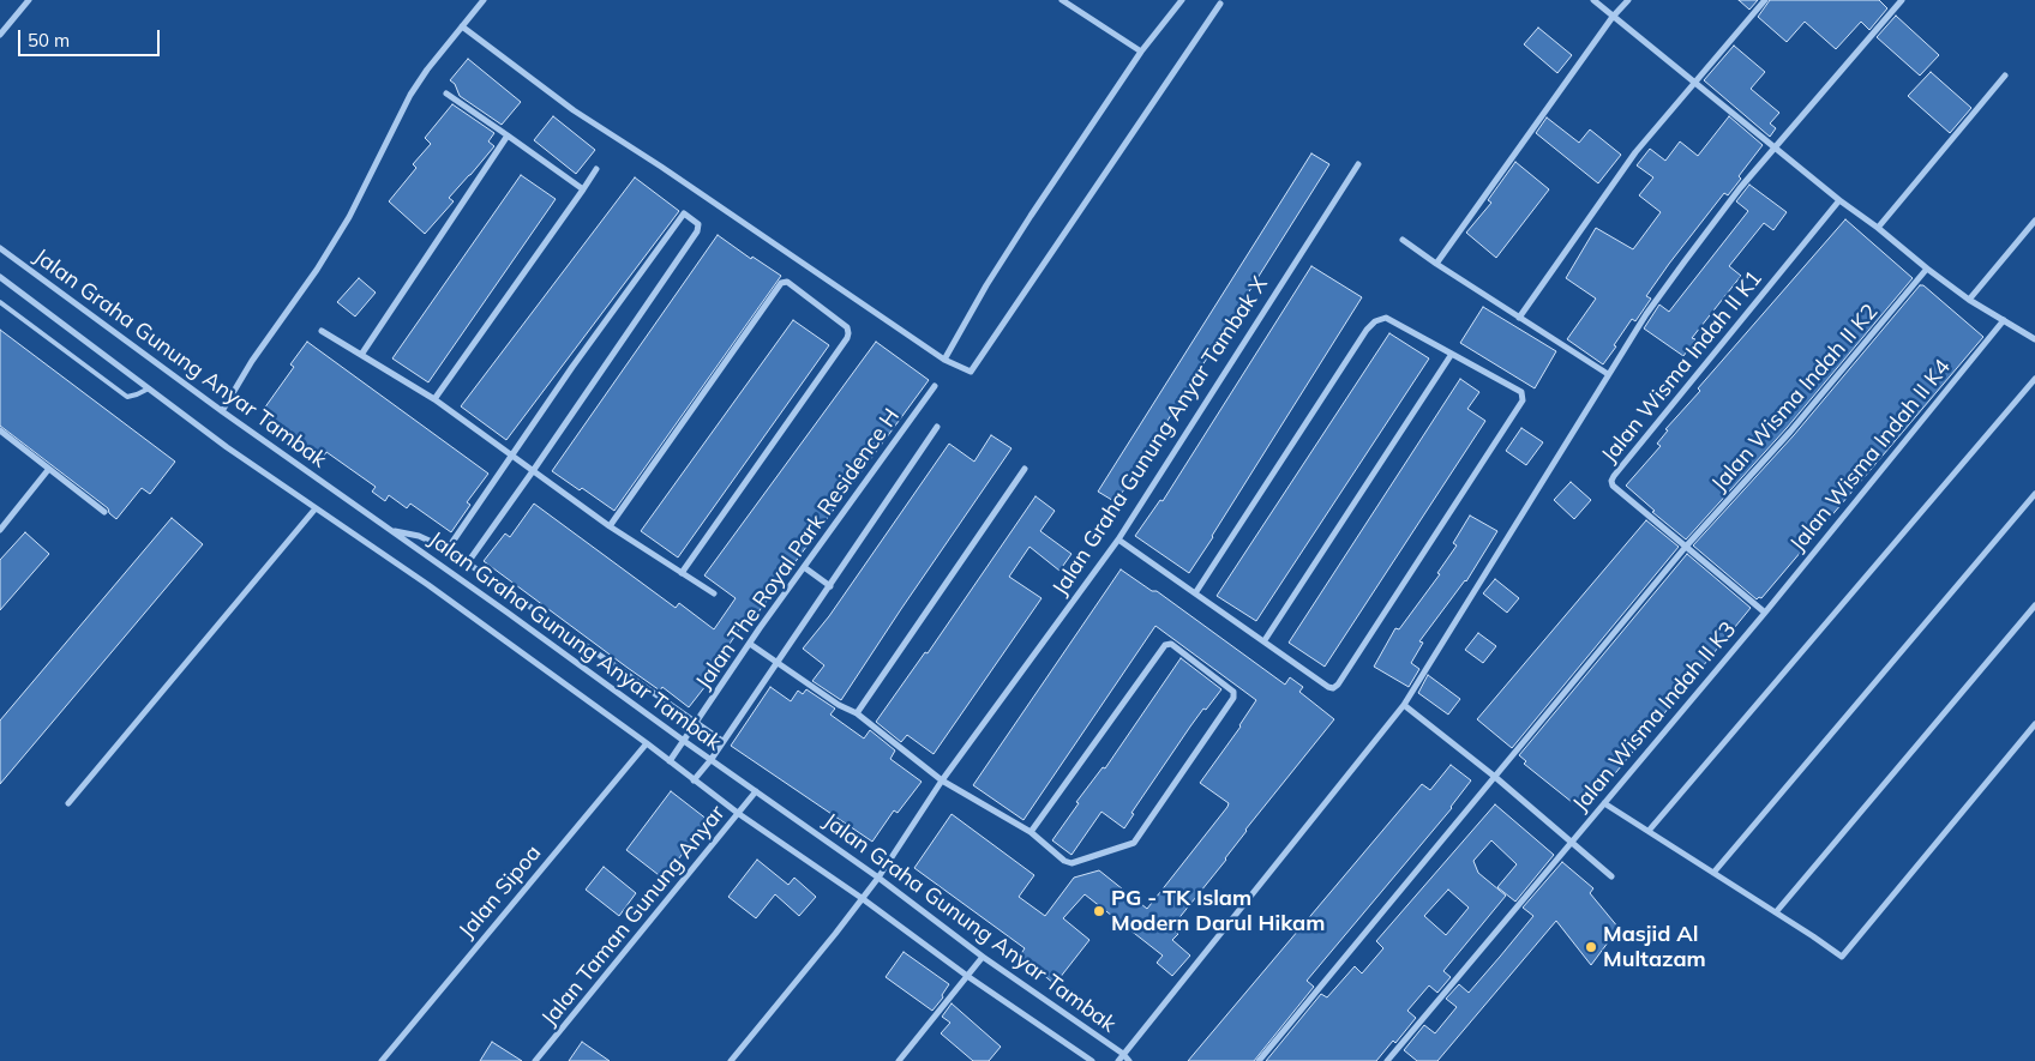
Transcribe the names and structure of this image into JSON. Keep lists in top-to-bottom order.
{
  "streets": {
    "street": [
      "Jalan Graha Gunung Anyar Tambak",
      "Jalan Wisma Indah II K1",
      "Jalan Wisma Indah II K2",
      "Jalan Graha Gunung Anyar Tambak X",
      "Jalan Wisma Indah II K4",
      "Jalan The Royal Park Residence H",
      "Jalan Wisma Indah II K3",
      "Jalan Sipoa",
      "Jalan Taman Gunung Anyar"
    ]
  },
  "crossings": [
    ["Jalan Graha Gunung Anyar Tambak", "Jalan Graha Gunung Anyar Tambak X"],
    ["Jalan Graha Gunung Anyar Tambak", "Jalan The Royal Park Residence H"],
    ["Jalan Graha Gunung Anyar Tambak", "Jalan Sipoa"],
    ["Jalan Graha Gunung Anyar Tambak", "Jalan Taman Gunung Anyar"],
    ["Jalan Wisma Indah II K1", "Jalan Wisma Indah II K2"],
    ["Jalan Wisma Indah II K1", "Jalan Wisma Indah II K4"],
    ["Jalan Wisma Indah II K1", "Jalan Wisma Indah II K3"],
    ["Jalan Wisma Indah II K4", "Jalan Wisma Indah II K3"]
  ],
  "places": ["PG - TK Islam Modern Darul Hikam", "Masjid Al Multazam"],
  "scale_bar": "50 m"
}
